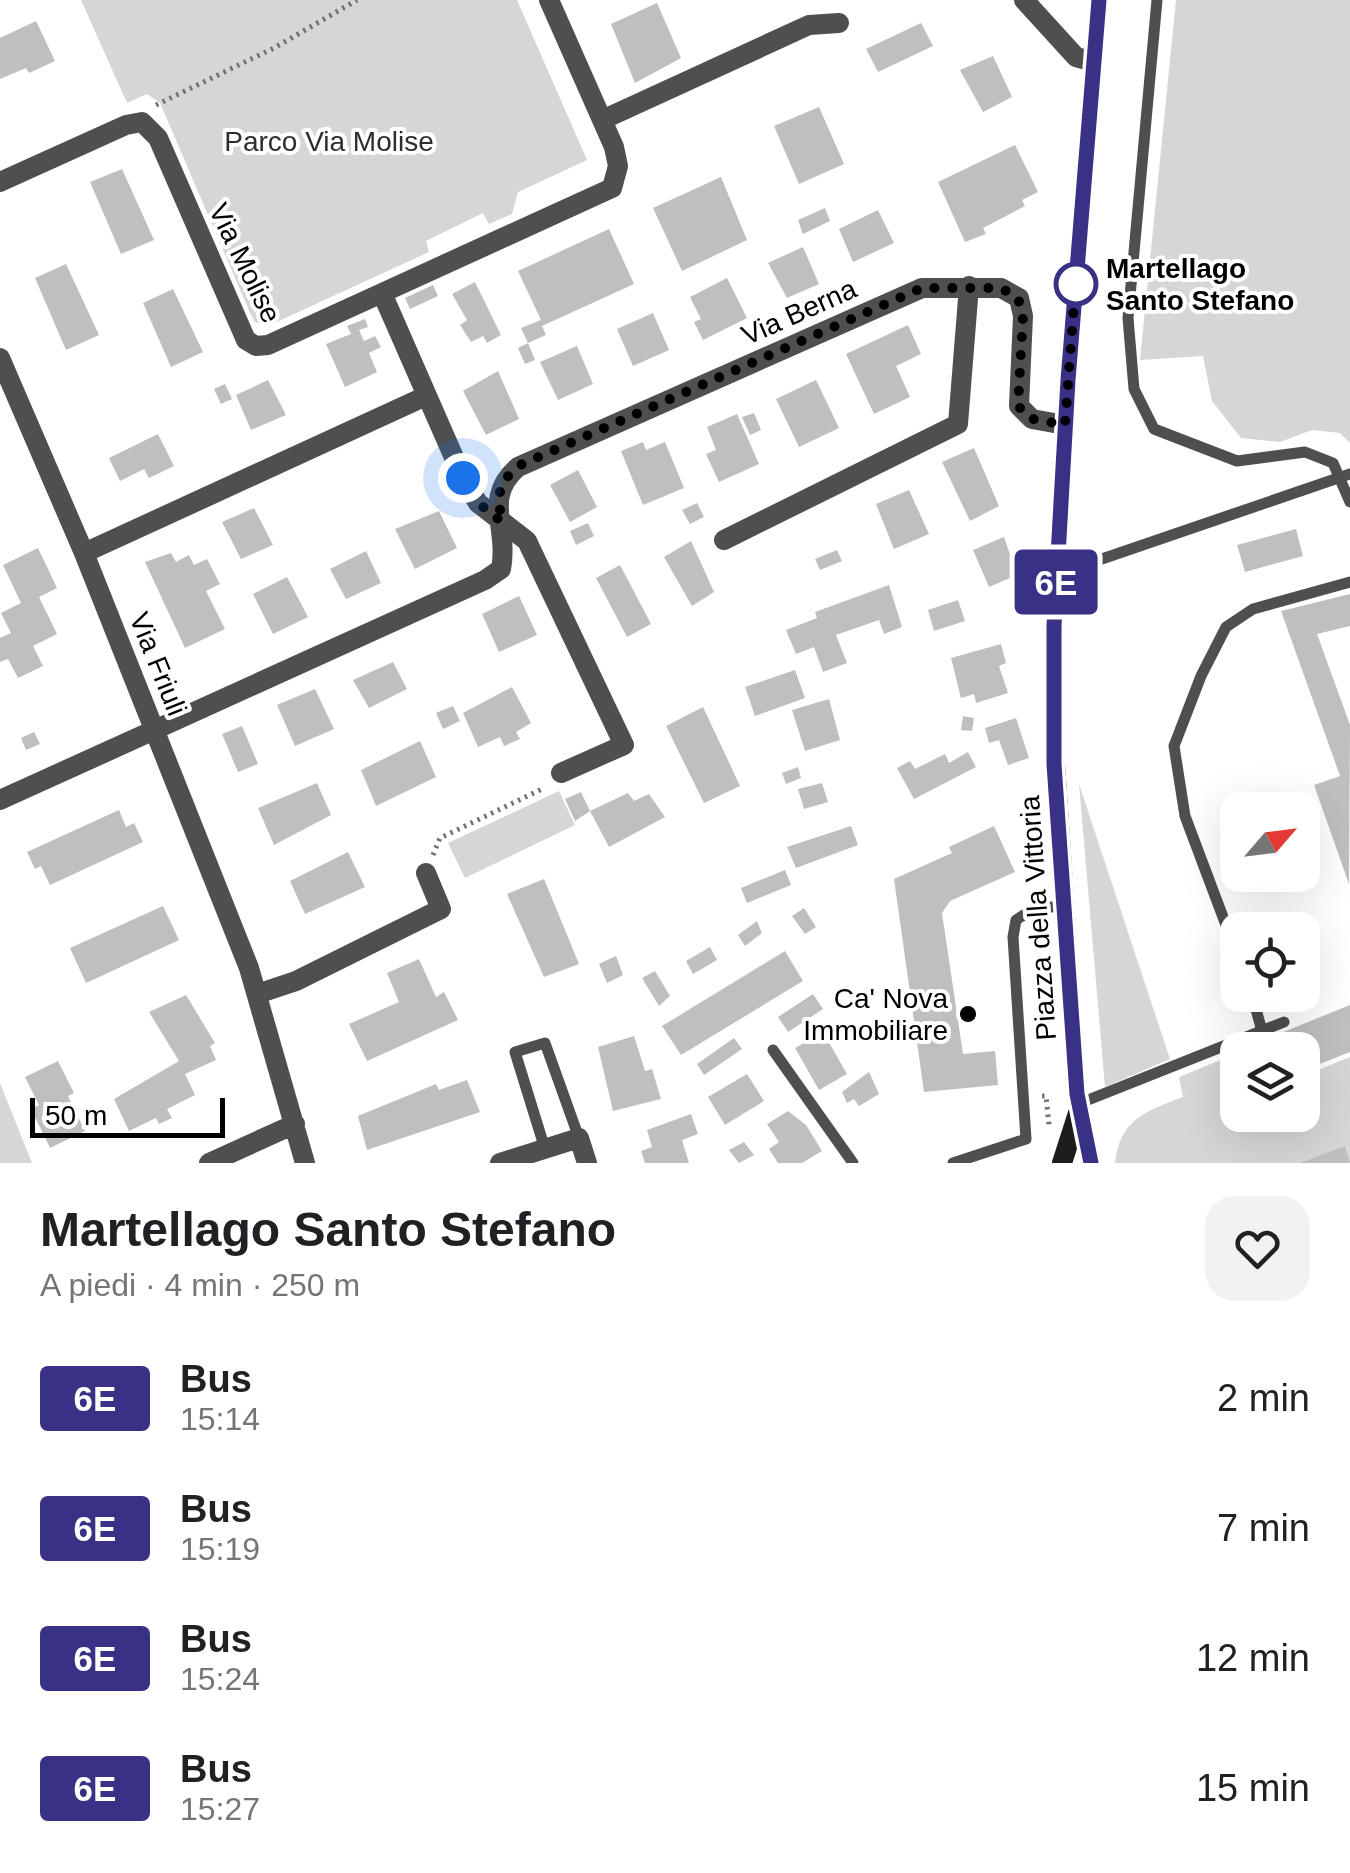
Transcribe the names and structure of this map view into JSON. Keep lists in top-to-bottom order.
{
  "streets": {
    "main road": ["Piazza della Vittoria"],
    "street": ["Via Molise", "Via Berna", "Via Friuli"]
  },
  "crossings": [
    ["Via Berna", "Via Friuli"],
    ["Via Berna", "Piazza della Vittoria"]
  ],
  "parks": ["Parco Via Molise"],
  "places": ["Martellago Santo Stefano", "Ca' Nova Immobiliare"],
  "lines": ["bus line 6E"],
  "scale_bar": "50 m",
  "north": "top right",
  "page": {
    "on_map": "6E",
    "scale": "50 m",
    "heading": ["Martellago Santo Stefano", "A piedi · 4 min · 250 m"],
    "list": [
      {
        "mark": "6E",
        "name": "Bus",
        "note": "15:14",
        "value": "2 min"
      },
      {
        "mark": "6E",
        "name": "Bus",
        "note": "15:19",
        "value": "7 min"
      },
      {
        "mark": "6E",
        "name": "Bus",
        "note": "15:24",
        "value": "12 min"
      },
      {
        "mark": "6E",
        "name": "Bus",
        "note": "15:27",
        "value": "15 min"
      }
    ]
  }
}
